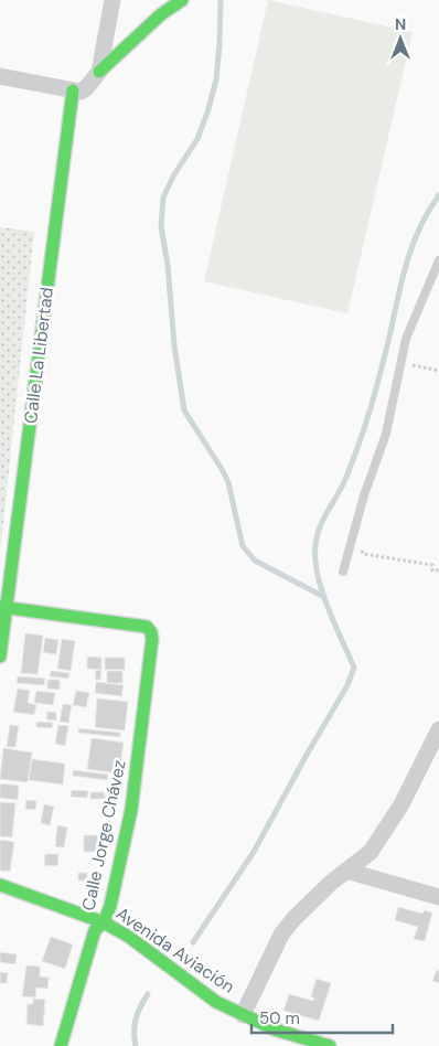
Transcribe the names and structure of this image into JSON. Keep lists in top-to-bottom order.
{
  "streets": {
    "street": ["Calle La Libertad", "Calle Jorge Chávez", "Avenida Aviación"]
  },
  "crossings": [
    ["Calle La Libertad", "Calle Jorge Chávez"],
    ["Calle Jorge Chávez", "Avenida Aviación"]
  ],
  "scale_bar": "50 m",
  "north": "top"
}
